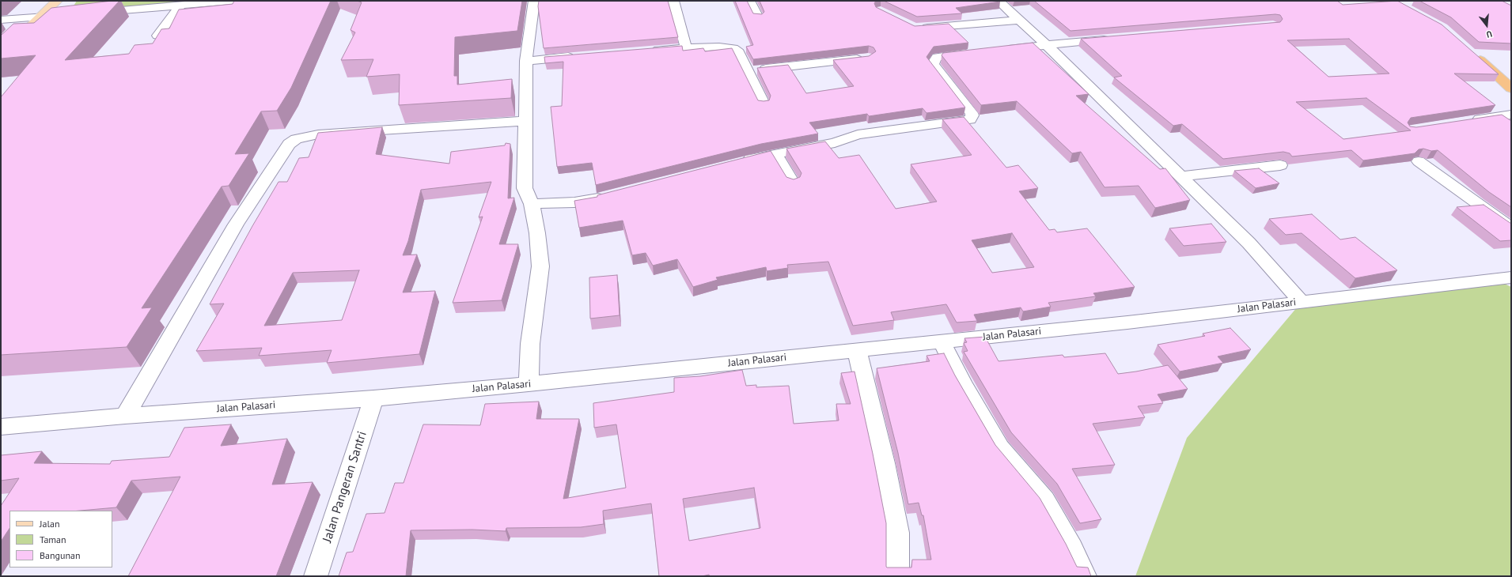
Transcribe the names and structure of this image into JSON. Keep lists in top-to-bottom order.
{
  "streets": {
    "street": ["Jalan Palasari", "Jalan Pangeran Santri"]
  },
  "crossings": [
    ["Jalan Palasari", "Jalan Pangeran Santri"]
  ],
  "legend": ["Jalan", "Taman", "Bangunan"],
  "north": "bottom"
}
